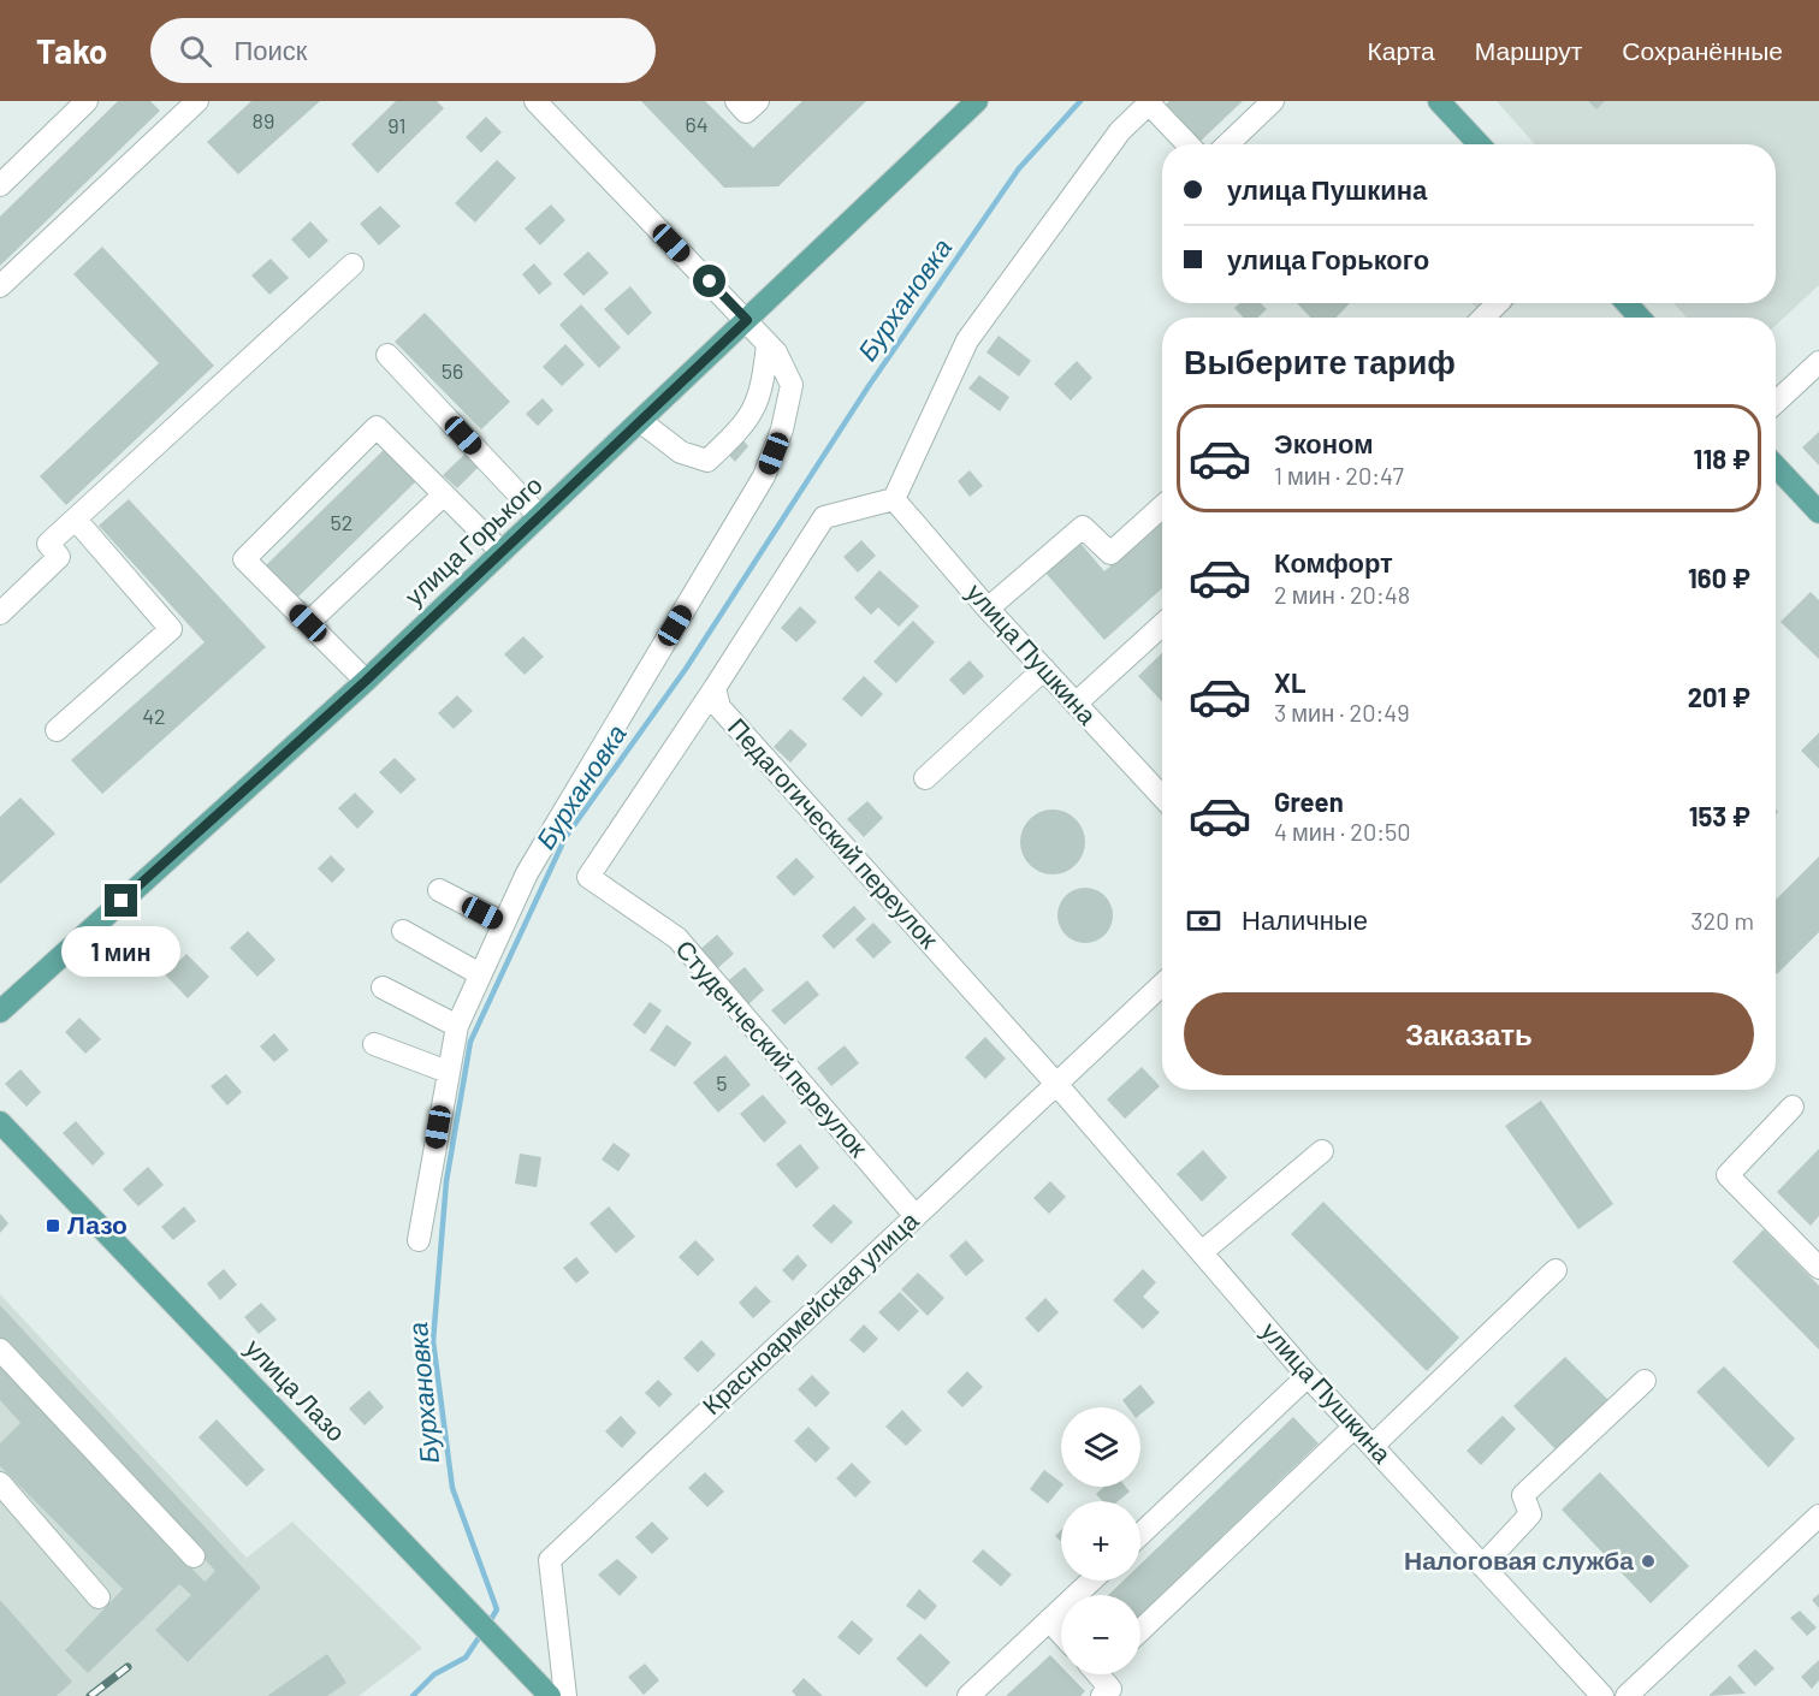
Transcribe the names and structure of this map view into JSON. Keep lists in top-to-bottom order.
{
  "streets": {
    "main road": ["улица Горького", "улица Лазо"],
    "street": [
      "улица Пушкина",
      "Педагогический переулок",
      "Студенческий переулок",
      "Красноармейская улица"
    ]
  },
  "crossings": [
    ["улица Пушкина", "Педагогический переулок"],
    ["улица Пушкина", "Красноармейская улица"],
    ["Педагогический переулок", "Студенческий переулок"],
    ["Педагогический переулок", "Красноармейская улица"],
    ["Студенческий переулок", "Красноармейская улица"]
  ],
  "water": ["Бурхановка"],
  "places": {
    "transit": ["Лазо"],
    "other": ["Налоговая служба"]
  },
  "house_numbers": [
    "89",
    "64",
    "91",
    "56",
    "52",
    "42",
    "5"
  ],
  "page": {
    "header": "Tako",
    "search": "Поиск",
    "nav": ["Карта", "Маршрут", "Сохранённые"],
    "banner": ["улица Пушкина", "улица Горького"],
    "heading": "Выберите тариф",
    "list": [
      {
        "name": "Эконом",
        "note": "1 мин · 20:47",
        "value": "118 ₽"
      },
      {
        "name": "Комфорт",
        "note": "2 мин · 20:48",
        "value": "160 ₽"
      },
      {
        "name": "XL",
        "note": "3 мин · 20:49",
        "value": "201 ₽"
      },
      {
        "name": "Green",
        "note": "4 мин · 20:50",
        "value": "153 ₽"
      }
    ],
    "pay": ["Наличные", "320 m"],
    "bubble": "1 мин",
    "buttons": "Заказать",
    "map_buttons": ["+", "−"]
  }
}
